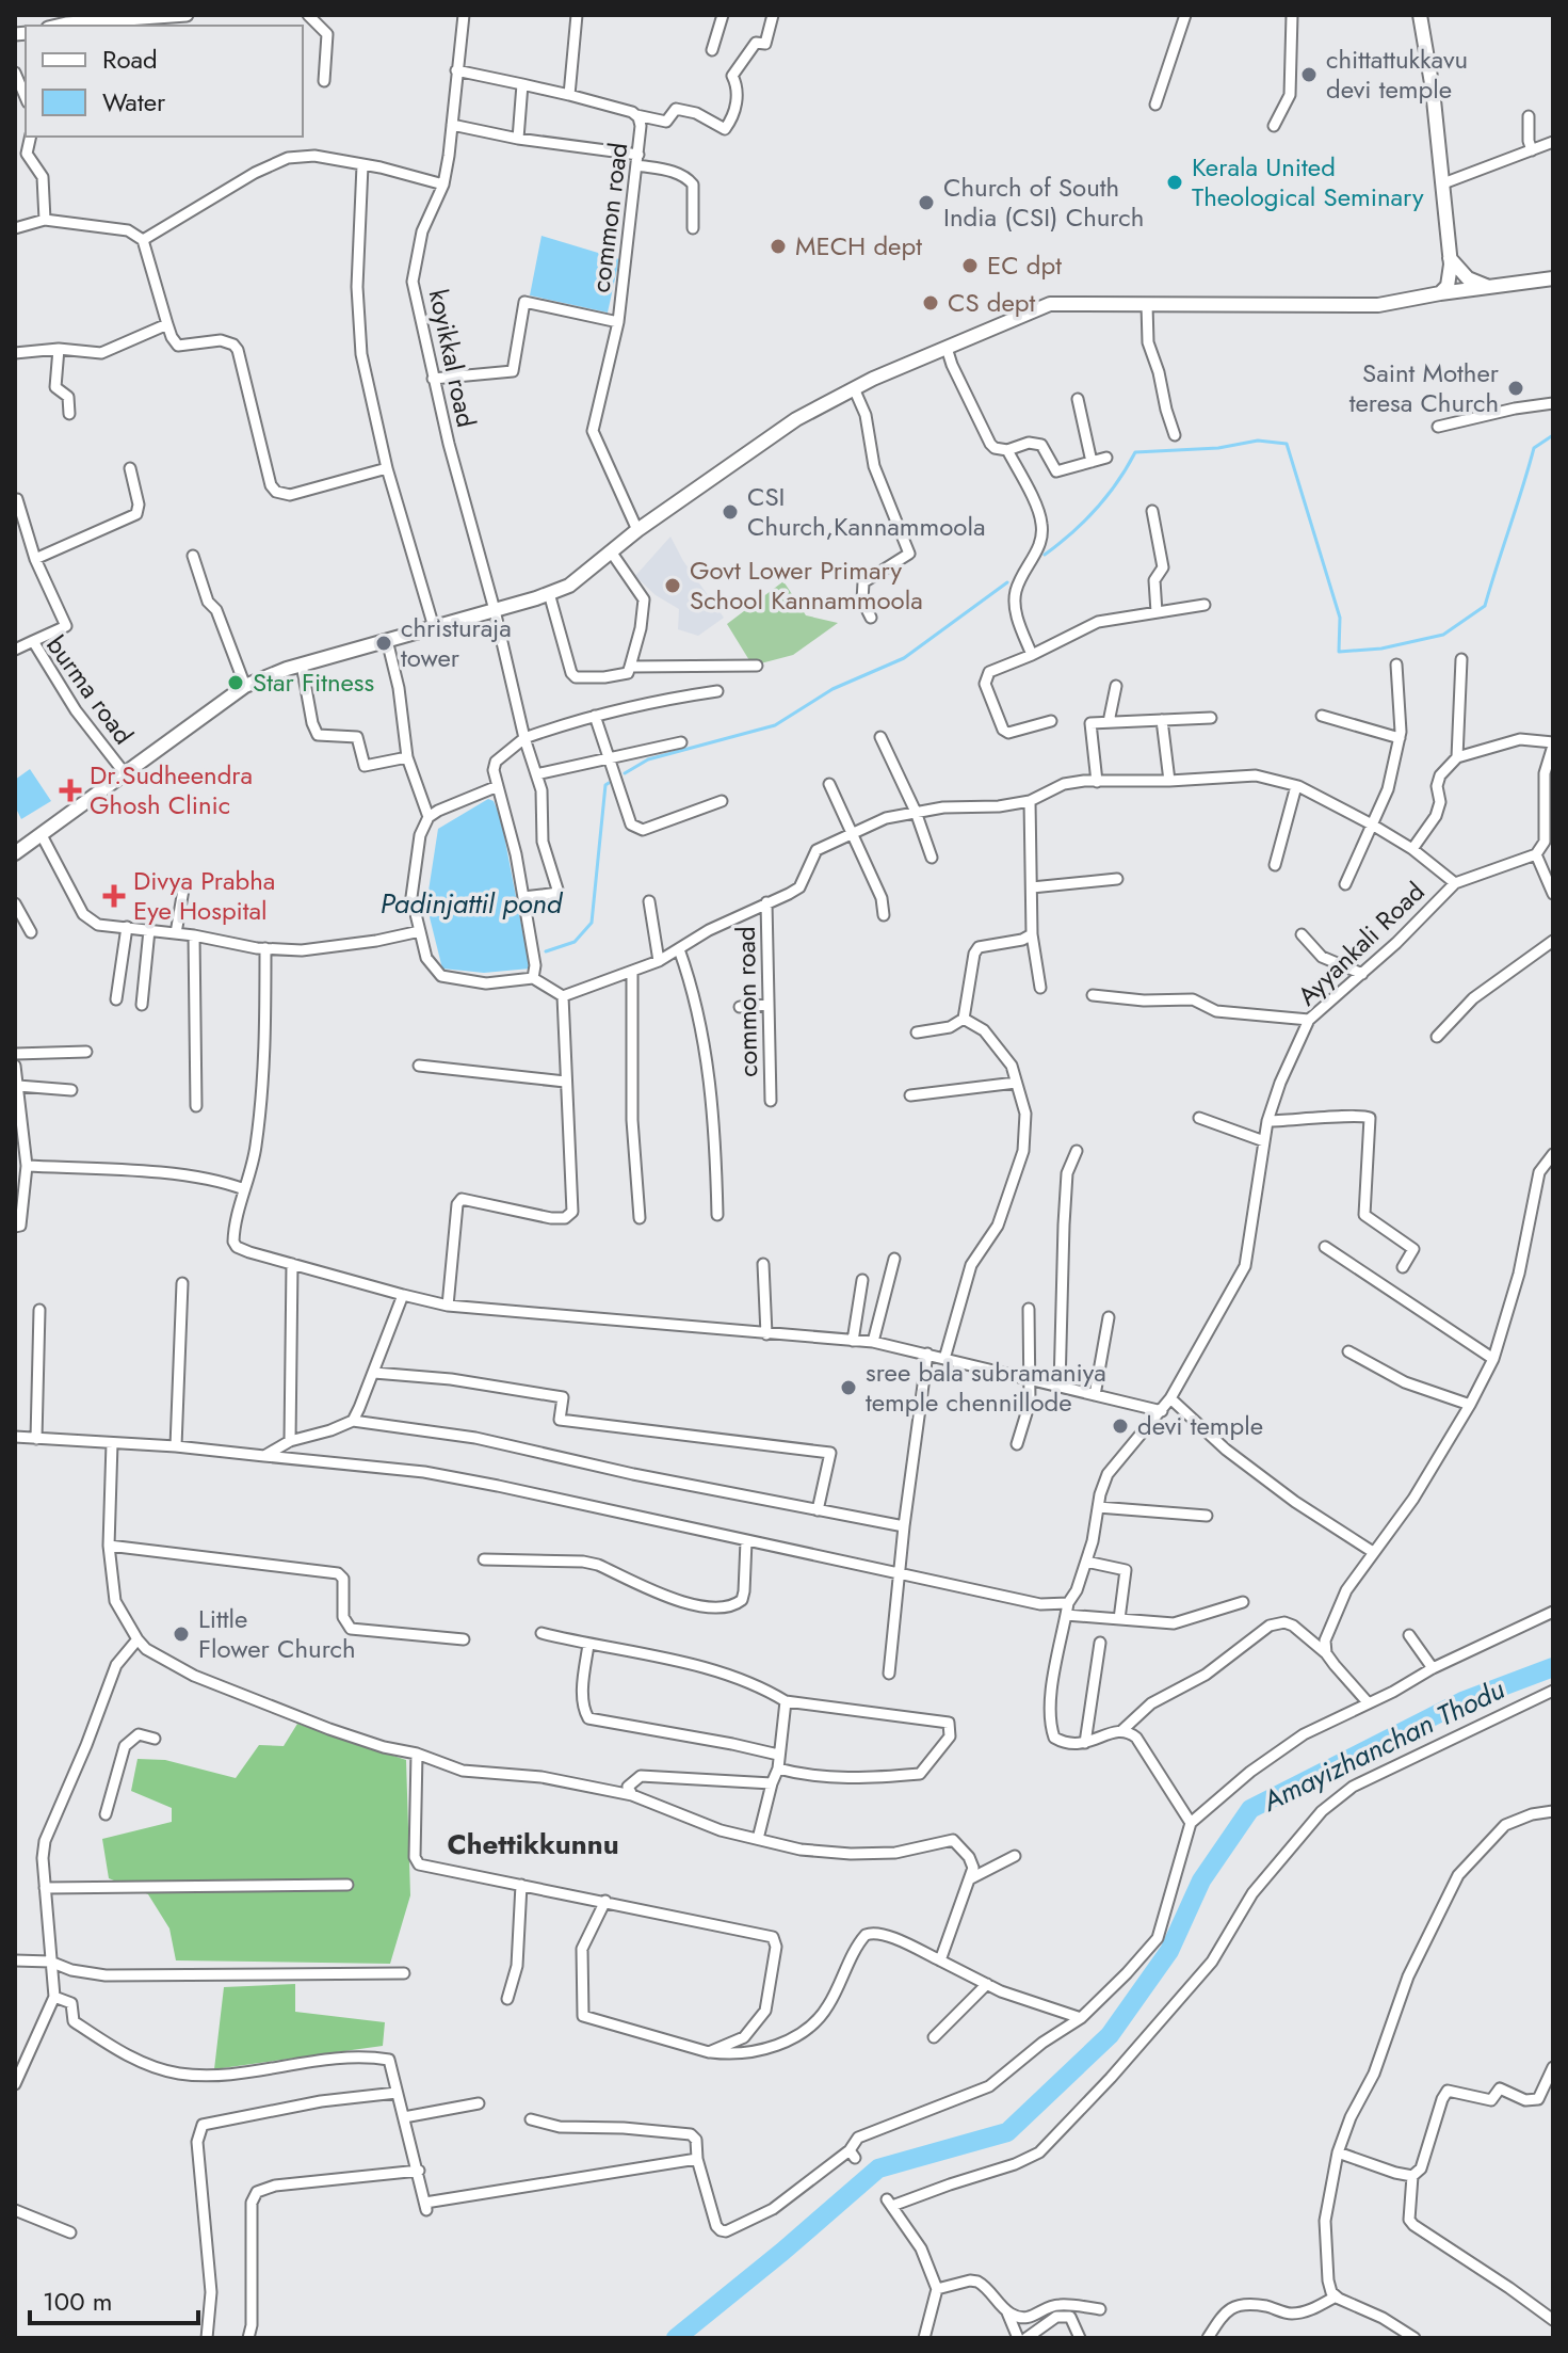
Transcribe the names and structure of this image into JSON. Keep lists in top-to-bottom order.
{
  "streets": {
    "street": [
      "common road",
      "koyikkal road",
      "burma road",
      "Ayyankali Road"
    ]
  },
  "crossings": [
    ["common road", "koyikkal road"]
  ],
  "districts": ["Chettikkunnu"],
  "water": ["Padinjattil pond", "Amayizhanchan Thodu"],
  "places": {
    "other": [
      "chittattukkavu devi temple",
      "Kerala United Theological Seminary",
      "Church of South India (CSI) Church",
      "MECH dept",
      "EC dpt",
      "CS dept",
      "Saint Mother teresa Church",
      "CSI Church,Kannammoola",
      "Govt Lower Primary School Kannammoola",
      "christuraja tower",
      "Star Fitness",
      "sree bala subramaniya temple chennillode",
      "devi temple",
      "Little Flower Church"
    ],
    "health": ["Dr.Sudheendra Ghosh Clinic", "Divya Prabha Eye Hospital"]
  },
  "legend": ["Road", "Water"],
  "scale_bar": "100 m"
}
